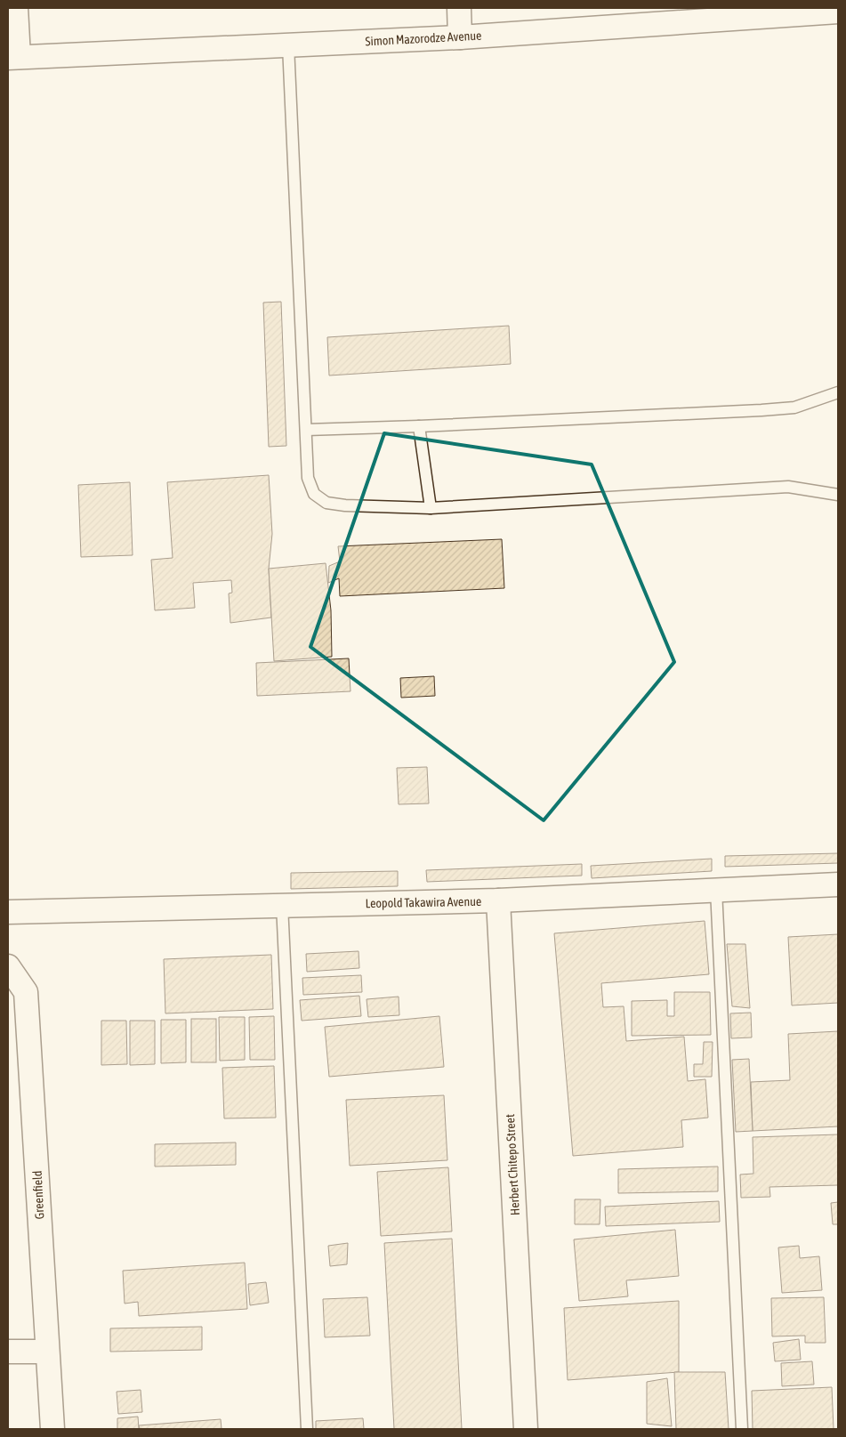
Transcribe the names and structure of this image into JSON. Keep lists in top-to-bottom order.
{
  "streets": {
    "street": [
      "Simon Mazorodze Avenue",
      "Leopold Takawira Avenue",
      "Herbert Chitepo Street",
      "Greenfield"
    ]
  },
  "crossings": [
    ["Leopold Takawira Avenue", "Herbert Chitepo Street"]
  ]
}
